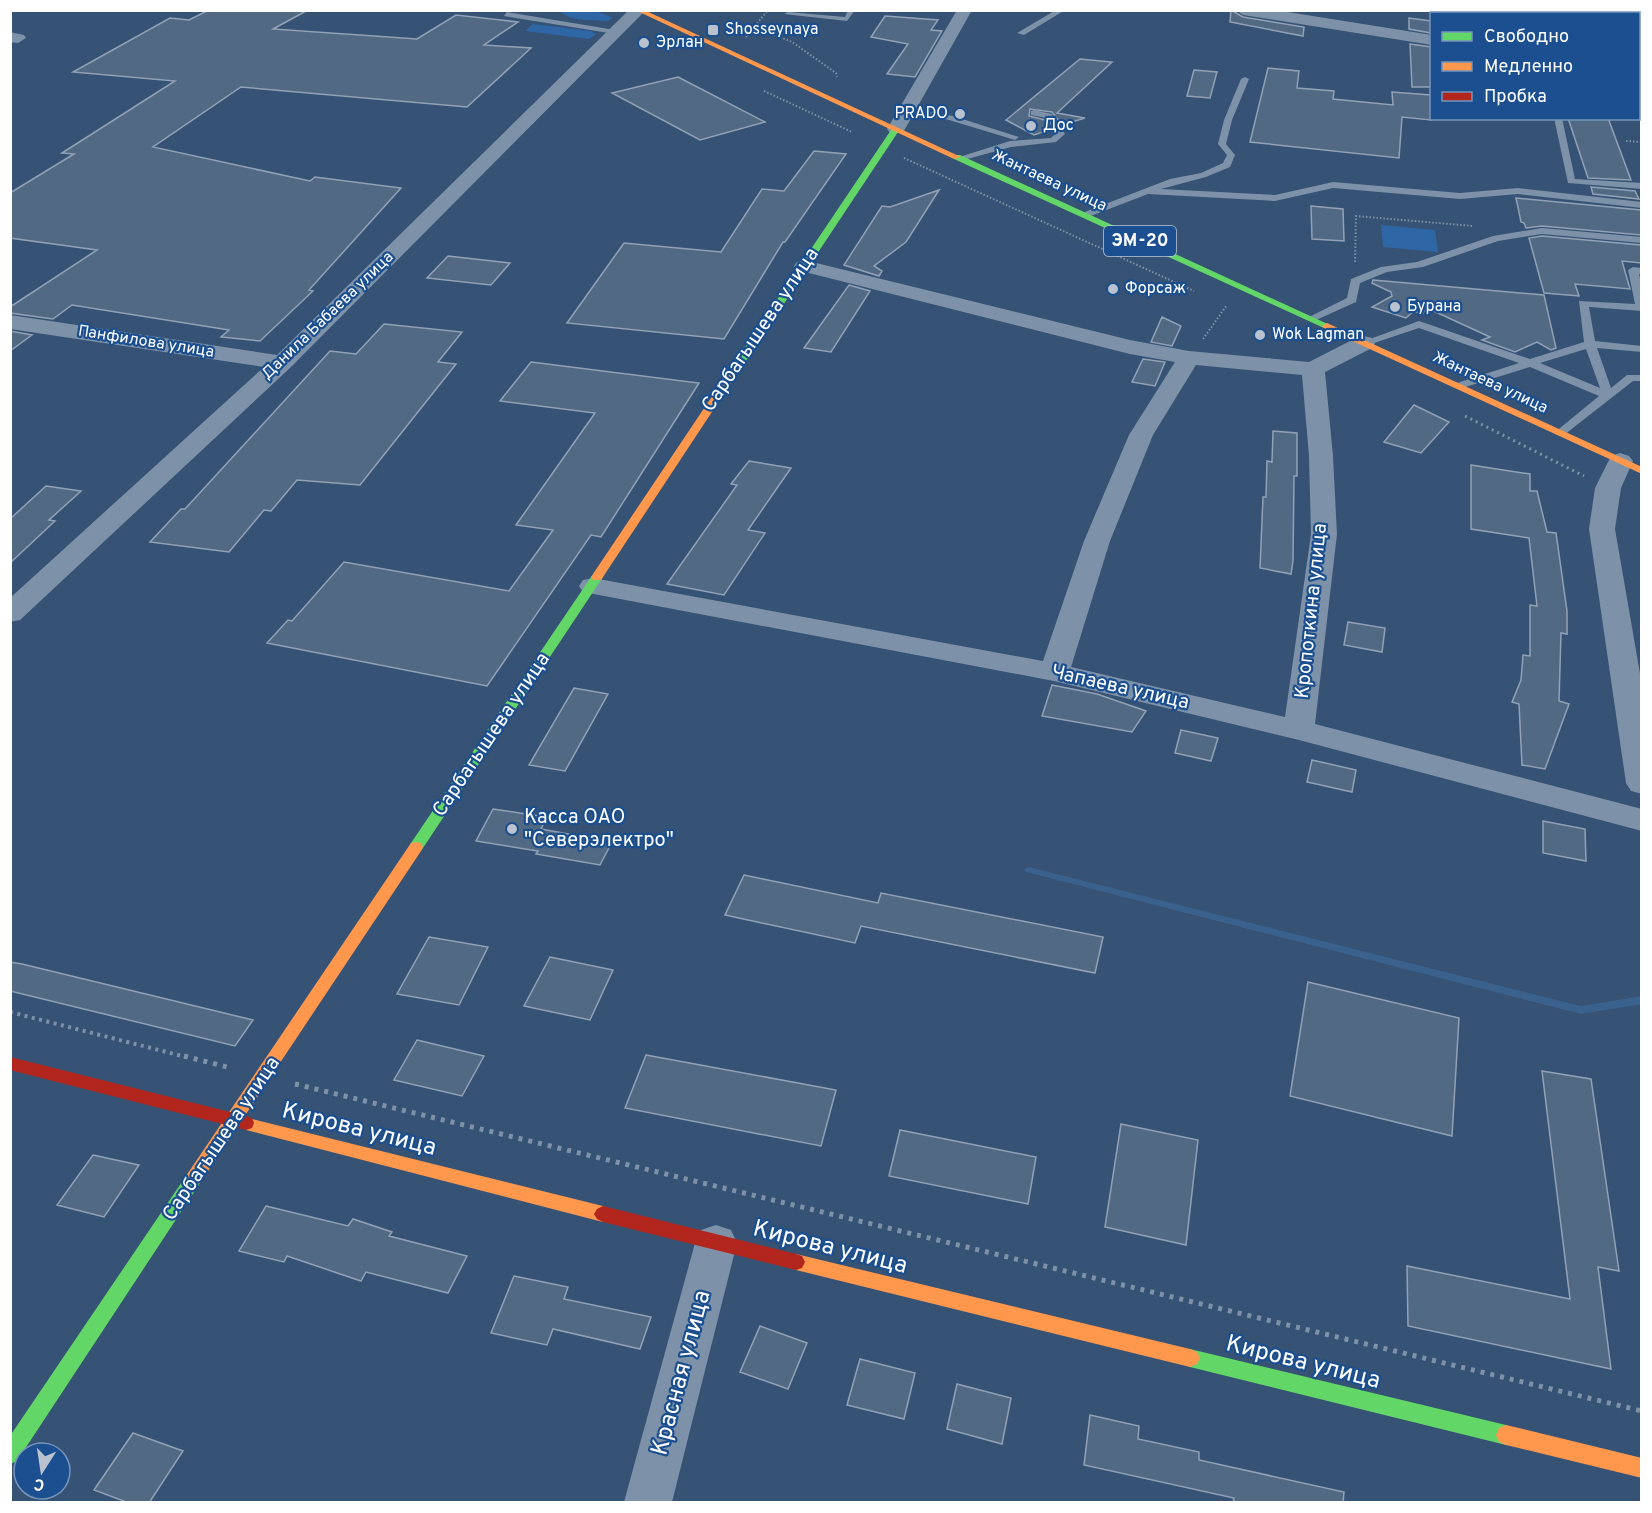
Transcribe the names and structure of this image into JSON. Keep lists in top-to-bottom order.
{
  "streets": {
    "street": [
      "Жантаева улица",
      "ЭМ-20",
      "Данила Бабаева улица",
      "Сарбагышева улица",
      "Панфилова улица",
      "Кропоткина улица",
      "Чапаева улица",
      "Кирова улица",
      "Красная улица"
    ]
  },
  "crossings": [
    ["Жантаева улица", "Данила Бабаева улица"],
    ["Жантаева улица", "Сарбагышева улица"],
    ["Данила Бабаева улица", "Панфилова улица"],
    ["Сарбагышева улица", "Чапаева улица"],
    ["Сарбагышева улица", "Кирова улица"],
    ["Кропоткина улица", "Чапаева улица"],
    ["Кирова улица", "Красная улица"]
  ],
  "places": {
    "transit": ["Shosseynaya"],
    "other": [
      "Эрлан",
      "PRADO",
      "Дос",
      "Форсаж",
      "Бурана",
      "Wok Lagman",
      "Касса ОАО \"Северэлектро\""
    ]
  },
  "legend": ["Свободно", "Медленно", "Пробка"],
  "north": "bottom"
}
